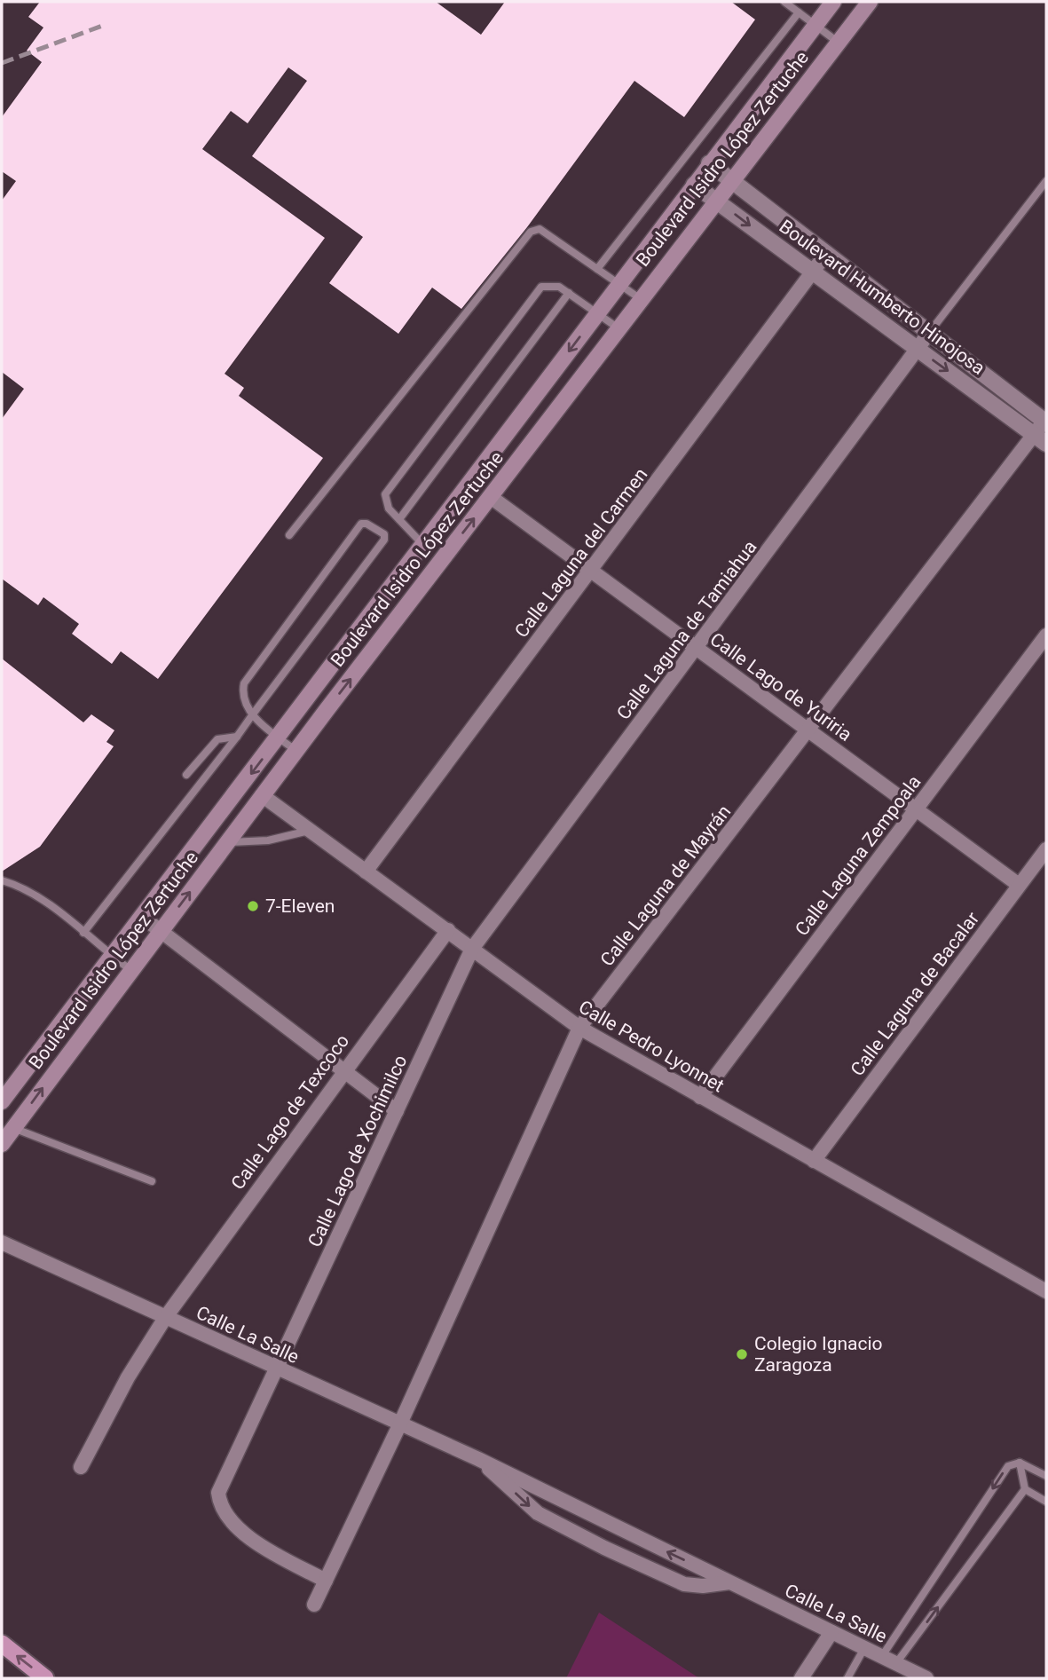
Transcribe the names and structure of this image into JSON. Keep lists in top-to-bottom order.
{
  "streets": {
    "main road": ["Boulevard Isidro López Zertuche"],
    "street": [
      "Boulevard Humberto Hinojosa",
      "Calle Laguna del Carmen",
      "Calle Laguna de Tamiahua",
      "Calle Lago de Yuriria",
      "Calle Laguna Zempoala",
      "Calle Laguna de Mayrán",
      "Calle Laguna de Bacalar",
      "Calle Pedro Lyonnet",
      "Calle Lago de Texcoco",
      "Calle Lago de Xochimilco",
      "Calle La Salle"
    ]
  },
  "crossings": [
    ["Boulevard Isidro López Zertuche", "Boulevard Humberto Hinojosa"],
    ["Boulevard Isidro López Zertuche", "Calle Lago de Yuriria"],
    ["Boulevard Isidro López Zertuche", "Calle Pedro Lyonnet"],
    ["Boulevard Humberto Hinojosa", "Calle Laguna del Carmen"],
    ["Boulevard Humberto Hinojosa", "Calle Laguna de Tamiahua"],
    ["Boulevard Humberto Hinojosa", "Calle Laguna de Mayrán"],
    ["Calle Laguna del Carmen", "Calle Lago de Yuriria"],
    ["Calle Laguna del Carmen", "Calle Pedro Lyonnet"],
    ["Calle Laguna de Tamiahua", "Calle Lago de Yuriria"],
    ["Calle Laguna de Tamiahua", "Calle Pedro Lyonnet"],
    ["Calle Laguna de Tamiahua", "Calle Lago de Xochimilco"],
    ["Calle Lago de Yuriria", "Calle Laguna Zempoala"],
    ["Calle Lago de Yuriria", "Calle Laguna de Mayrán"],
    ["Calle Lago de Yuriria", "Calle Laguna de Bacalar"],
    ["Calle Laguna Zempoala", "Calle Pedro Lyonnet"],
    ["Calle Laguna de Mayrán", "Calle Pedro Lyonnet"],
    ["Calle Laguna de Mayrán", "Calle Lago de Xochimilco"],
    ["Calle Laguna de Mayrán", "Calle La Salle"],
    ["Calle Laguna de Bacalar", "Calle Pedro Lyonnet"],
    ["Calle Pedro Lyonnet", "Calle Lago de Texcoco"],
    ["Calle Pedro Lyonnet", "Calle Lago de Xochimilco"],
    ["Calle Lago de Texcoco", "Calle La Salle"],
    ["Calle Lago de Xochimilco", "Calle La Salle"]
  ],
  "places": ["7-Eleven", "Colegio Ignacio Zaragoza"]
}
